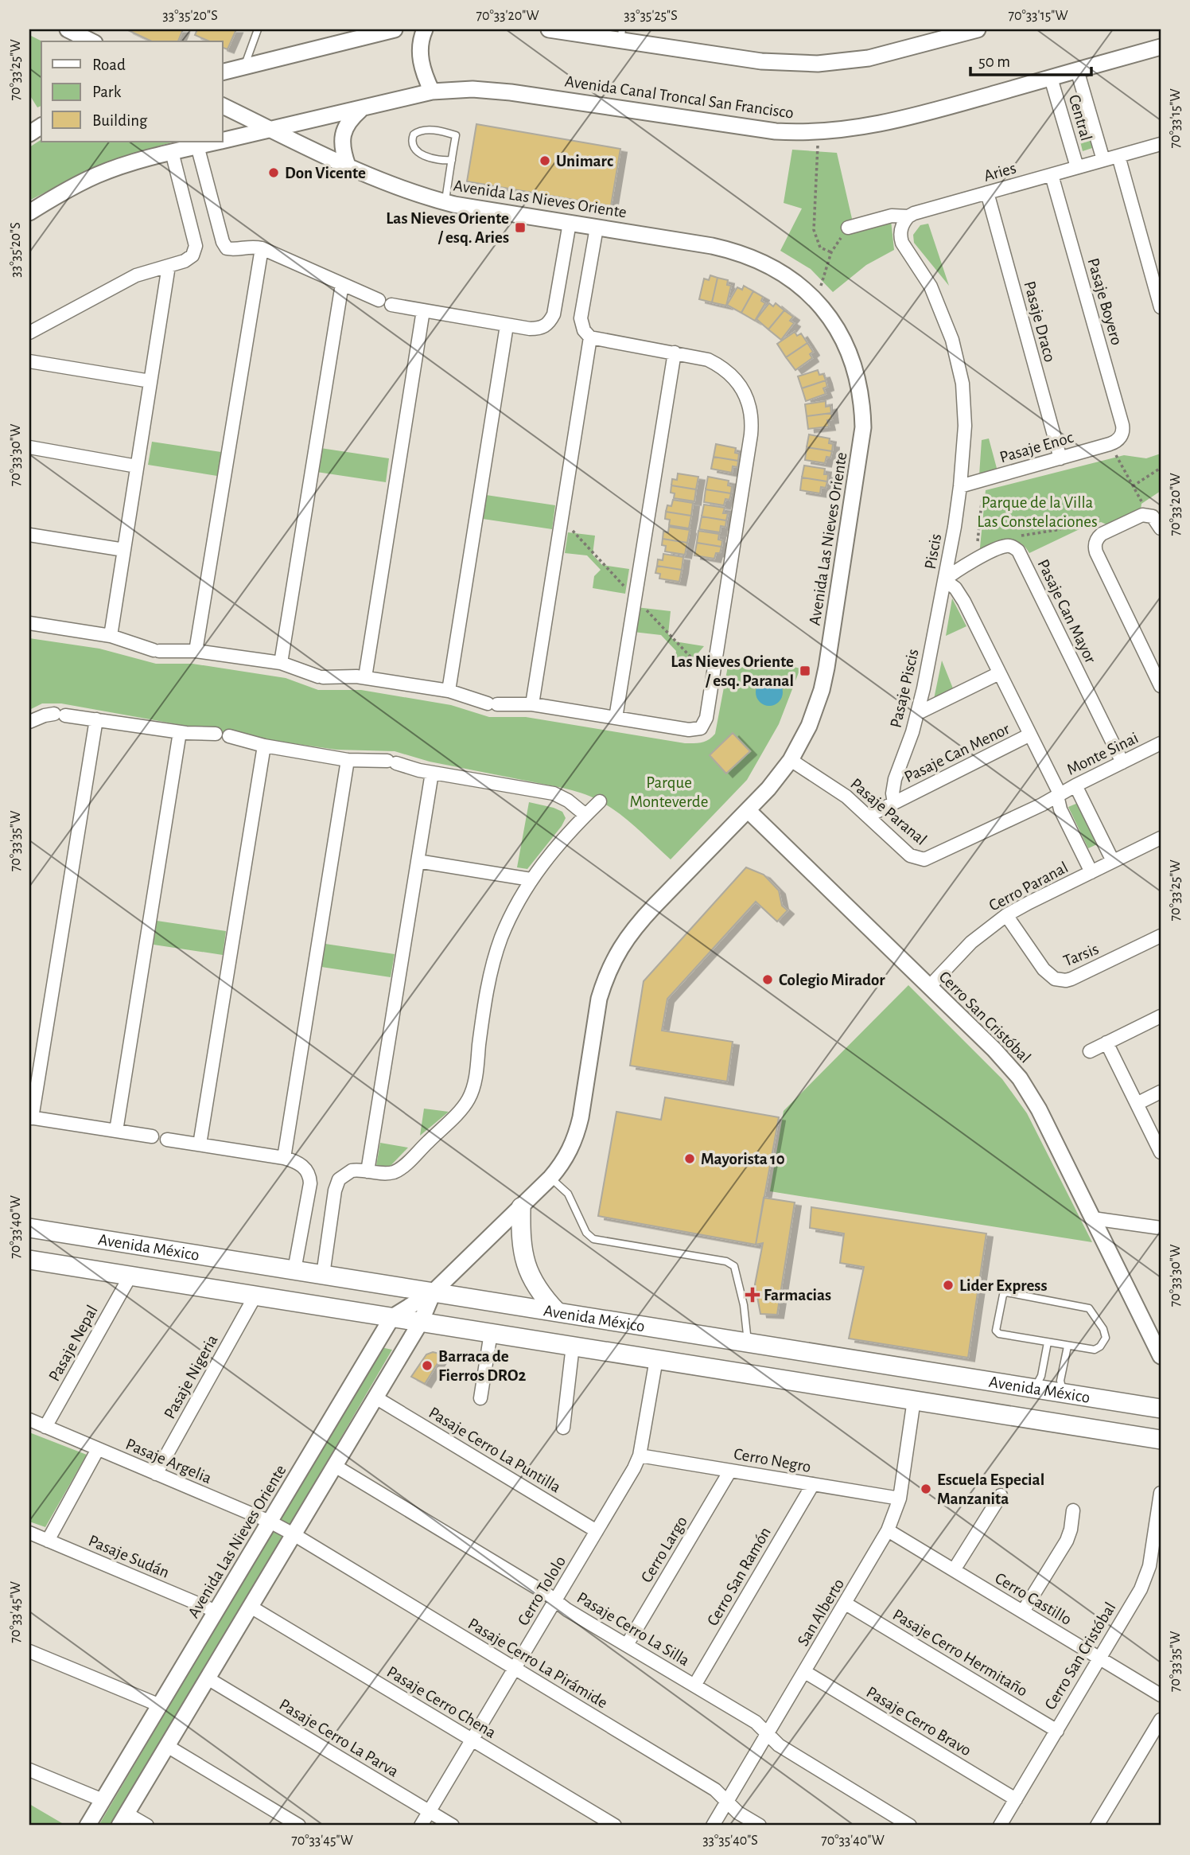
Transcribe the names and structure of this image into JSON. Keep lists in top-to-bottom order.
{
  "streets": {
    "main road": ["Avenida México"],
    "street": [
      "Avenida Canal Troncal San Francisco",
      "Central",
      "Aries",
      "Avenida Las Nieves Oriente",
      "Pasaje Boyero",
      "Pasaje Draco",
      "Pasaje Enoc",
      "Piscis",
      "Pasaje Can Mayor",
      "Pasaje Piscis",
      "Pasaje Can Menor",
      "Monte Sinai",
      "Pasaje Paranal",
      "Cerro Paranal",
      "Tarsis",
      "Cerro San Cristóbal",
      "Pasaje Nepal",
      "Pasaje Nigeria",
      "Pasaje Cerro La Puntilla",
      "Cerro Negro",
      "Pasaje Argelia",
      "Cerro Largo",
      "Pasaje Sudán",
      "Cerro San Ramón",
      "Cerro Tololo",
      "Cerro Castillo",
      "San Alberto",
      "Pasaje Cerro La Silla",
      "Pasaje Cerro Hermitaño",
      "Pasaje Cerro La Pirámide",
      "Pasaje Cerro Chena",
      "Pasaje Cerro Bravo",
      "Pasaje Cerro La Parva"
    ]
  },
  "crossings": [
    ["Avenida Canal Troncal San Francisco", "Central"],
    ["Avenida Canal Troncal San Francisco", "Avenida Las Nieves Oriente"],
    ["Central", "Aries"],
    ["Aries", "Pasaje Boyero"],
    ["Aries", "Pasaje Draco"],
    ["Aries", "Piscis"],
    ["Avenida Las Nieves Oriente", "Pasaje Paranal"],
    ["Avenida Las Nieves Oriente", "Cerro San Cristóbal"],
    ["Avenida Las Nieves Oriente", "Avenida México"],
    ["Avenida Las Nieves Oriente", "Pasaje Cerro La Puntilla"],
    ["Avenida Las Nieves Oriente", "Pasaje Argelia"],
    ["Avenida Las Nieves Oriente", "Pasaje Sudán"],
    ["Avenida Las Nieves Oriente", "Pasaje Cerro La Silla"],
    ["Avenida Las Nieves Oriente", "Pasaje Cerro La Pirámide"],
    ["Avenida Las Nieves Oriente", "Pasaje Cerro Chena"],
    ["Avenida Las Nieves Oriente", "Pasaje Cerro La Parva"],
    ["Pasaje Boyero", "Pasaje Enoc"],
    ["Pasaje Draco", "Pasaje Enoc"],
    ["Pasaje Enoc", "Piscis"],
    ["Piscis", "Pasaje Can Mayor"],
    ["Piscis", "Pasaje Piscis"],
    ["Piscis", "Pasaje Can Menor"],
    ["Piscis", "Monte Sinai"],
    ["Piscis", "Pasaje Paranal"],
    ["Piscis", "Cerro Paranal"],
    ["Pasaje Can Mayor", "Pasaje Piscis"],
    ["Pasaje Can Mayor", "Monte Sinai"],
    ["Pasaje Piscis", "Pasaje Can Menor"],
    ["Pasaje Can Menor", "Pasaje Paranal"],
    ["Monte Sinai", "Pasaje Paranal"],
    ["Cerro Paranal", "Tarsis"],
    ["Cerro Paranal", "Cerro San Cristóbal"],
    ["Cerro San Cristóbal", "Cerro Castillo"],
    ["Cerro San Cristóbal", "Pasaje Cerro Hermitaño"],
    ["Cerro San Cristóbal", "Pasaje Cerro Bravo"],
    ["Avenida México", "Pasaje Nepal"],
    ["Avenida México", "Pasaje Nigeria"],
    ["Avenida México", "Cerro Tololo"],
    ["Avenida México", "San Alberto"],
    ["Pasaje Nepal", "Pasaje Argelia"],
    ["Pasaje Nigeria", "Pasaje Argelia"],
    ["Pasaje Cerro La Puntilla", "Cerro Tololo"],
    ["Cerro Negro", "Cerro Largo"],
    ["Cerro Negro", "Cerro San Ramón"],
    ["Cerro Negro", "Cerro Tololo"],
    ["Cerro Negro", "San Alberto"],
    ["Pasaje Argelia", "Pasaje Cerro La Pirámide"],
    ["Cerro Largo", "Pasaje Cerro La Silla"],
    ["Cerro San Ramón", "Pasaje Cerro La Silla"],
    ["Cerro Tololo", "Pasaje Cerro La Silla"],
    ["Cerro Tololo", "Pasaje Cerro La Pirámide"],
    ["Cerro Tololo", "Pasaje Cerro Chena"],
    ["Cerro Tololo", "Pasaje Cerro La Parva"],
    ["Cerro Castillo", "San Alberto"],
    ["San Alberto", "Pasaje Cerro La Silla"],
    ["San Alberto", "Pasaje Cerro Hermitaño"],
    ["San Alberto", "Pasaje Cerro La Pirámide"],
    ["San Alberto", "Pasaje Cerro Bravo"]
  ],
  "parks": ["Parque de la Villa Las Constelaciones", "Parque Monteverde"],
  "places": {
    "other": [
      "Unimarc",
      "Don Vicente",
      "Colegio Mirador",
      "Mayorista 10",
      "Lider Express",
      "Barraca de Fierros DRO2",
      "Escuela Especial Manzanita"
    ],
    "transit": ["Las Nieves Oriente / esq. Aries", "Las Nieves Oriente / esq. Paranal"],
    "health": ["Farmacias"]
  },
  "legend": ["Road", "Park", "Building"],
  "scale_bar": "50 m",
  "coordinates": [
    "33°35'20\"S",
    "70°33'20\"W",
    "33°35'25\"S",
    "70°33'15\"W",
    "70°33'25\"W",
    "70°33'30\"W",
    "70°33'35\"W",
    "70°33'40\"W",
    "70°33'45\"W",
    "33°35'40\"S"
  ]
}
